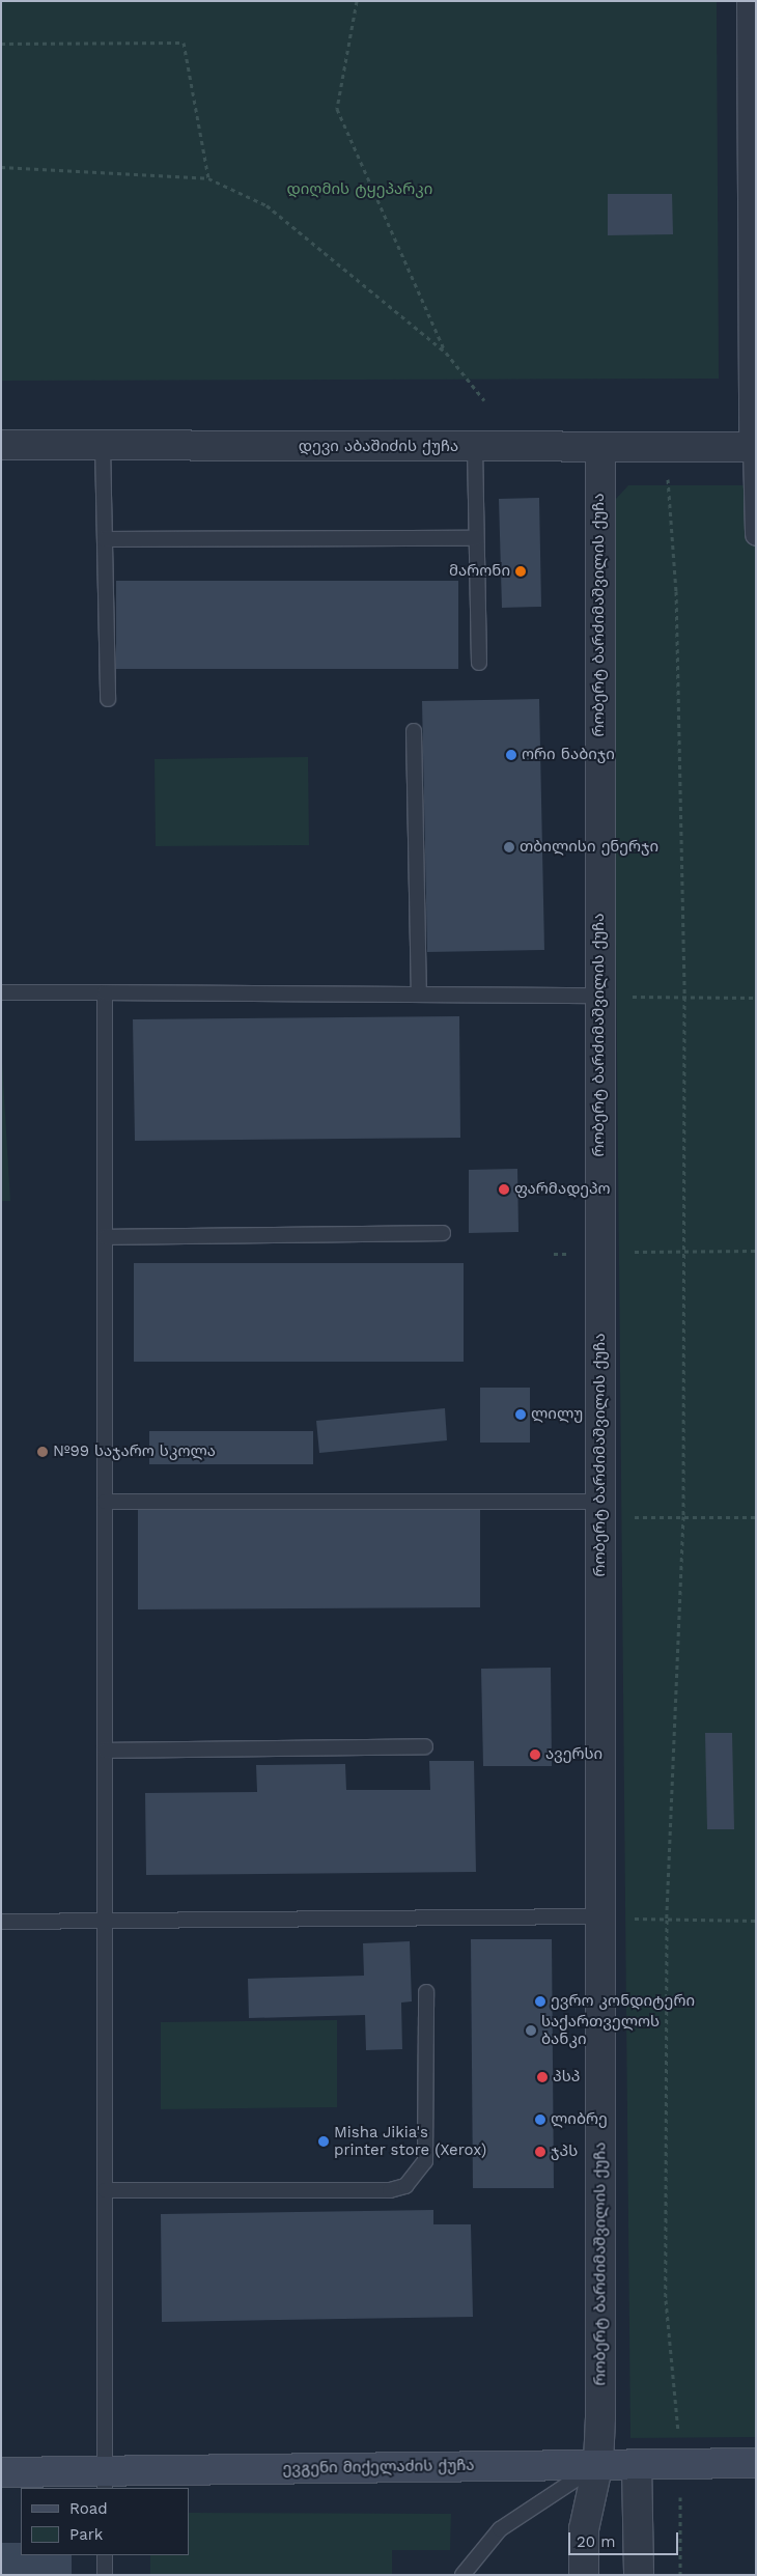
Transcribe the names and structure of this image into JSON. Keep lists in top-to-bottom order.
{
  "streets": {
    "main road": ["ევგენი მიქელაძის ქუჩა"],
    "street": ["დევი აბაშიძის ქუჩა", "რობერტ ბარძიმაშვილის ქუჩა"]
  },
  "crossings": [
    ["დევი აბაშიძის ქუჩა", "რობერტ ბარძიმაშვილის ქუჩა"],
    ["რობერტ ბარძიმაშვილის ქუჩა", "ევგენი მიქელაძის ქუჩა"]
  ],
  "parks": ["დიღმის ტყეპარკი"],
  "places": [
    "მარონი",
    "ორი ნაბიჯი",
    "თბილისი ენერჯი",
    "ფარმადეპო",
    "ლილუ",
    "№99 საჯარო სკოლა",
    "ავერსი",
    "ევრო კონდიტერი",
    "საქართველოს ბანკი",
    "პსპ",
    "ლიბრე",
    "Misha Jikia's printer store (Xerox)",
    "ჯპს"
  ],
  "legend": ["Road", "Park"],
  "scale_bar": "20 m"
}
